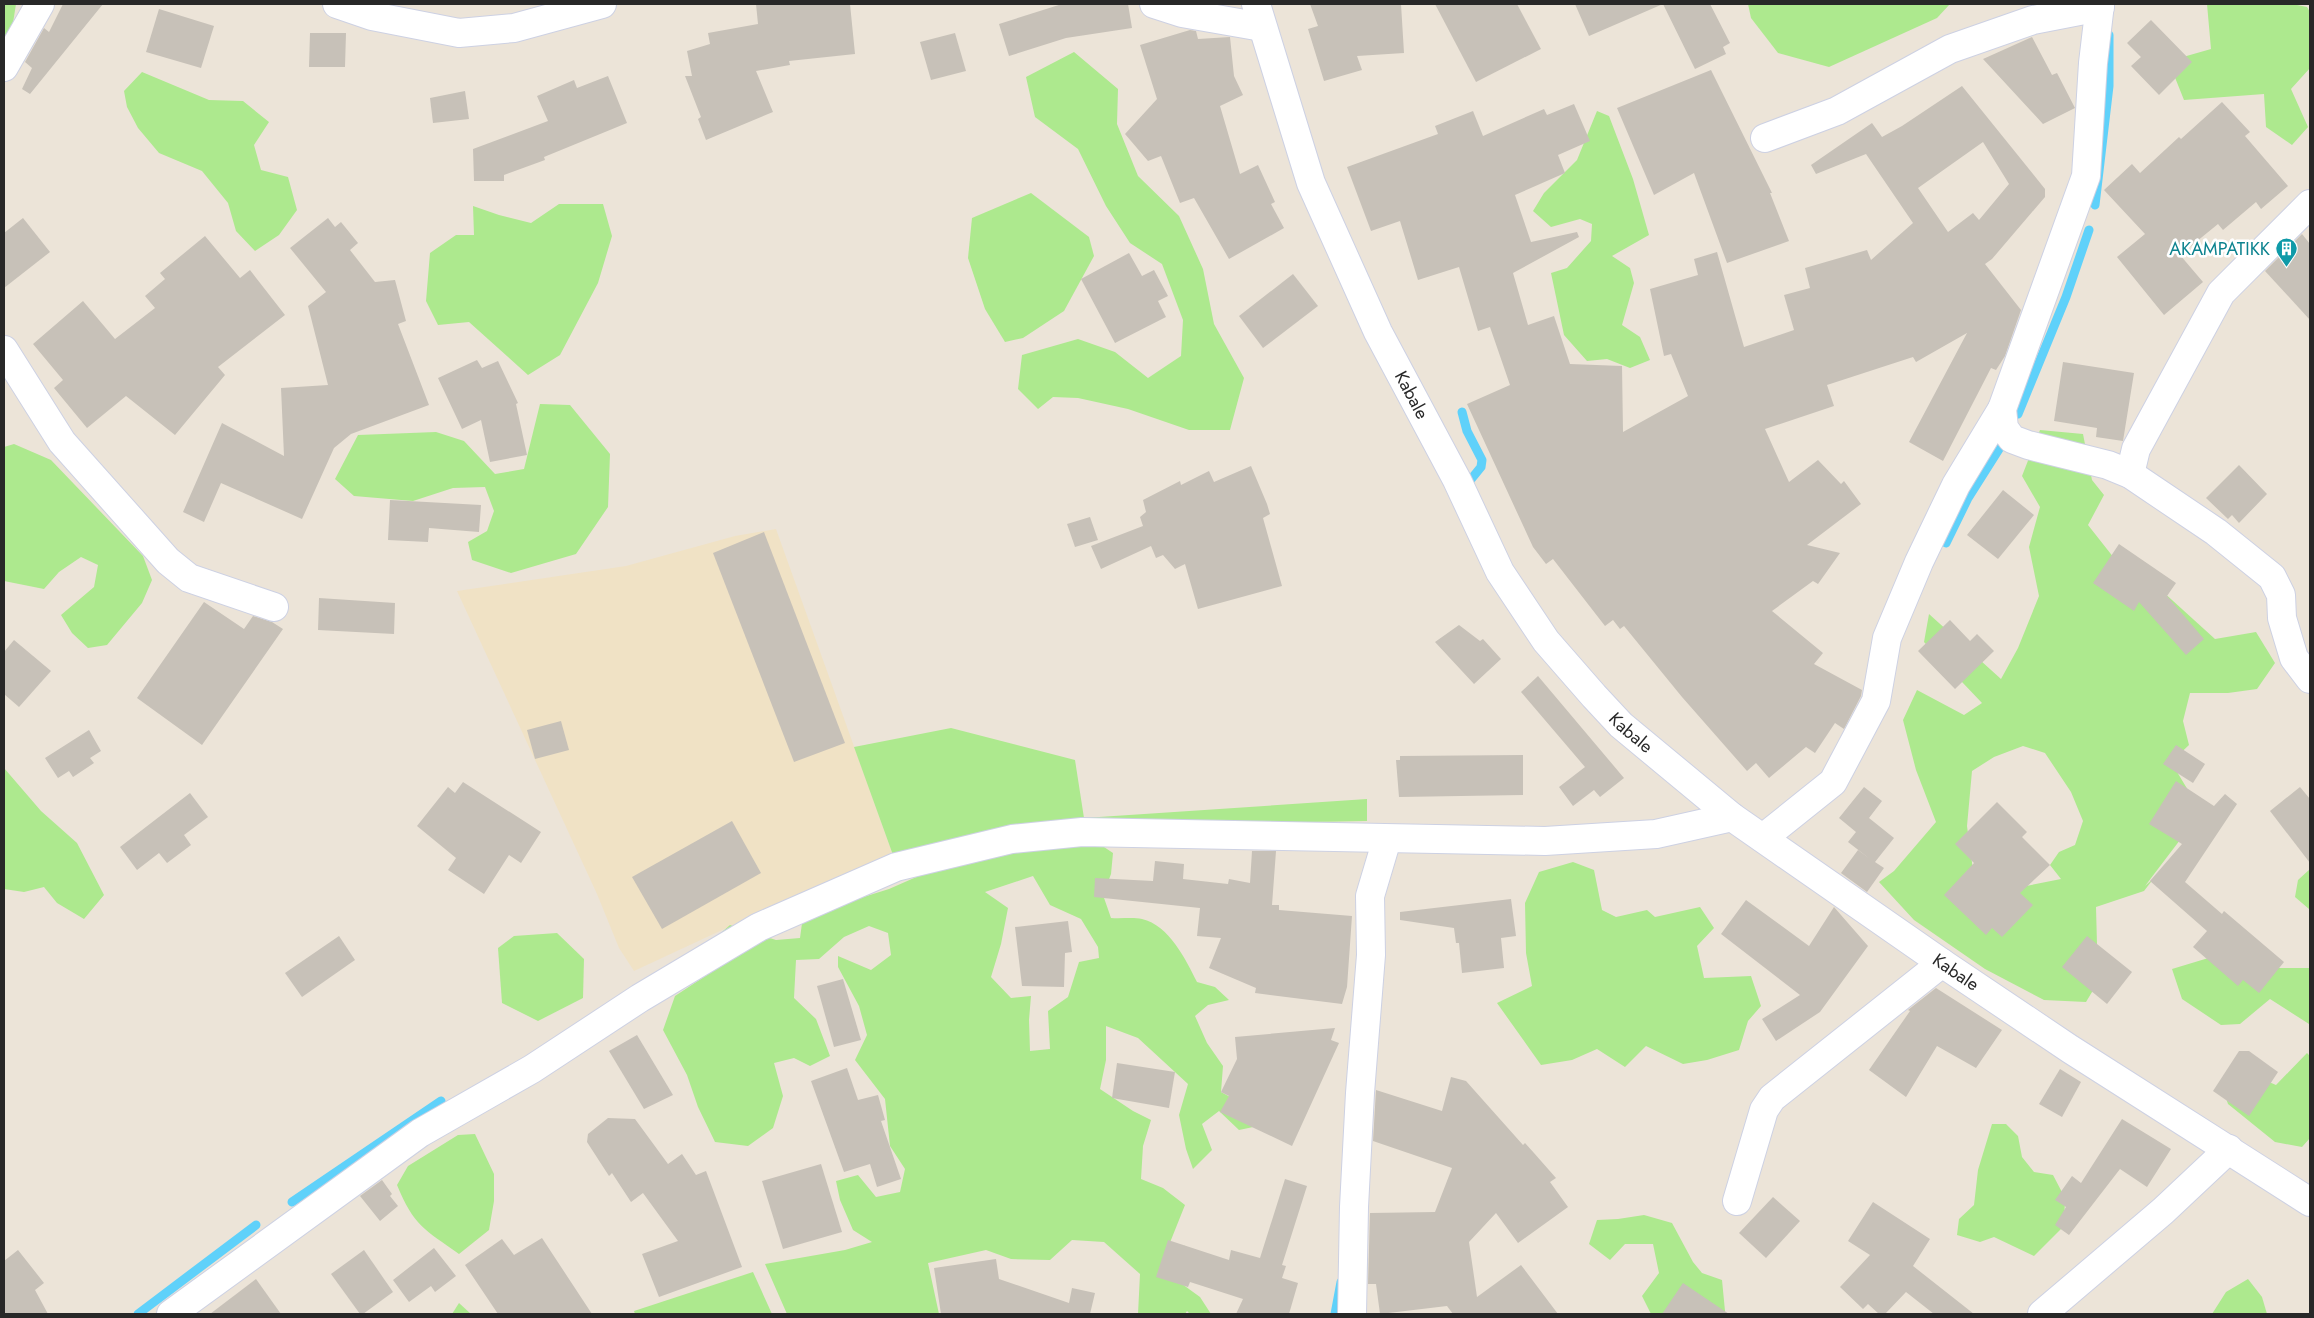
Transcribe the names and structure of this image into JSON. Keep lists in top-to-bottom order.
{
  "streets": {
    "street": ["Kabale"]
  },
  "places": {
    "building": ["AKAMPATIKK"]
  }
}
